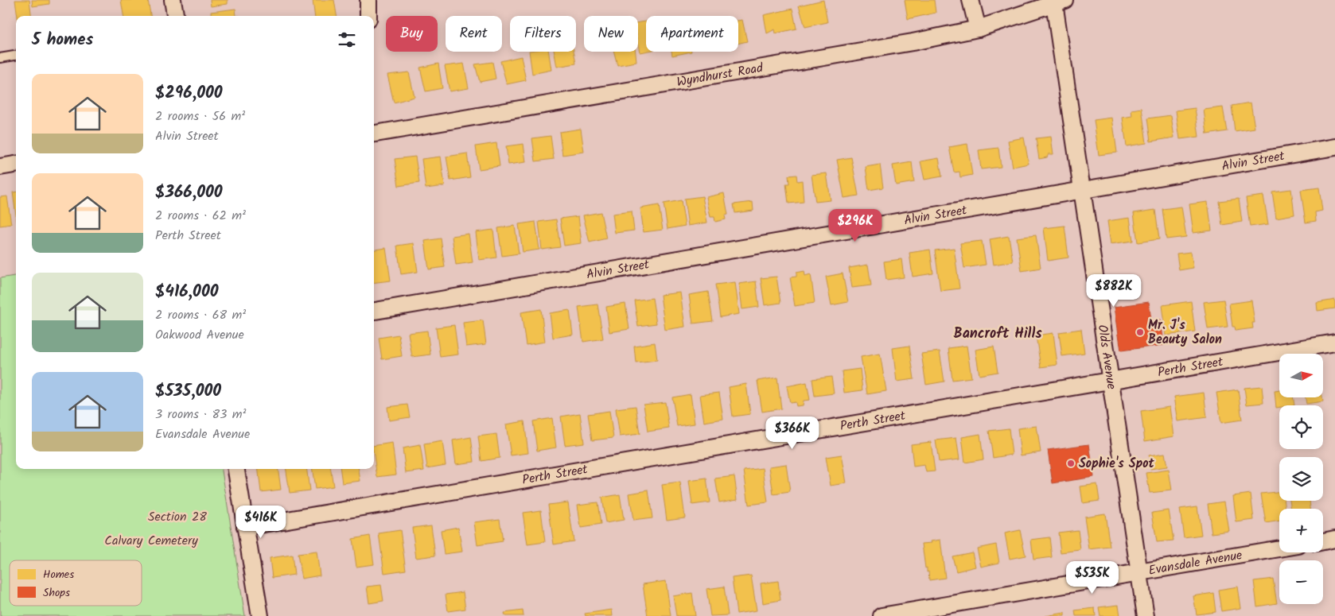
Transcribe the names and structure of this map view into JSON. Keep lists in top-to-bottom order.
{
  "streets": {
    "street": [
      "Wyndhurst Road",
      "Alvin Street",
      "Olds Avenue",
      "Perth Street",
      "Evansdale Avenue"
    ]
  },
  "crossings": [
    ["Wyndhurst Road", "Olds Avenue"],
    ["Alvin Street", "Olds Avenue"],
    ["Olds Avenue", "Perth Street"],
    ["Olds Avenue", "Evansdale Avenue"]
  ],
  "districts": ["Bancroft Hills"],
  "parks": ["Section 28", "Calvary Cemetery"],
  "places": ["Mr. J's Beauty Salon", "Sophie's Spot"],
  "legend": ["Homes", "Shops"],
  "north": "right",
  "page": {
    "chip": [
      "Buy",
      "Rent",
      "Filters",
      "New",
      "Apartment"
    ],
    "heading": "5 homes",
    "list": [
      {
        "name": "$296,000",
        "note": "2 rooms · 56 m² · Alvin Street"
      },
      {
        "name": "$366,000",
        "note": "2 rooms · 62 m² · Perth Street"
      },
      {
        "name": "$416,000",
        "note": "2 rooms · 68 m² · Oakwood Avenue"
      },
      {
        "name": "$535,000",
        "note": "3 rooms · 83 m² · Evansdale Avenue"
      }
    ],
    "price": [
      "$296K",
      "$882K",
      "$366K",
      "$416K",
      "$535K"
    ],
    "map_buttons": ["+", "−"]
  }
}
